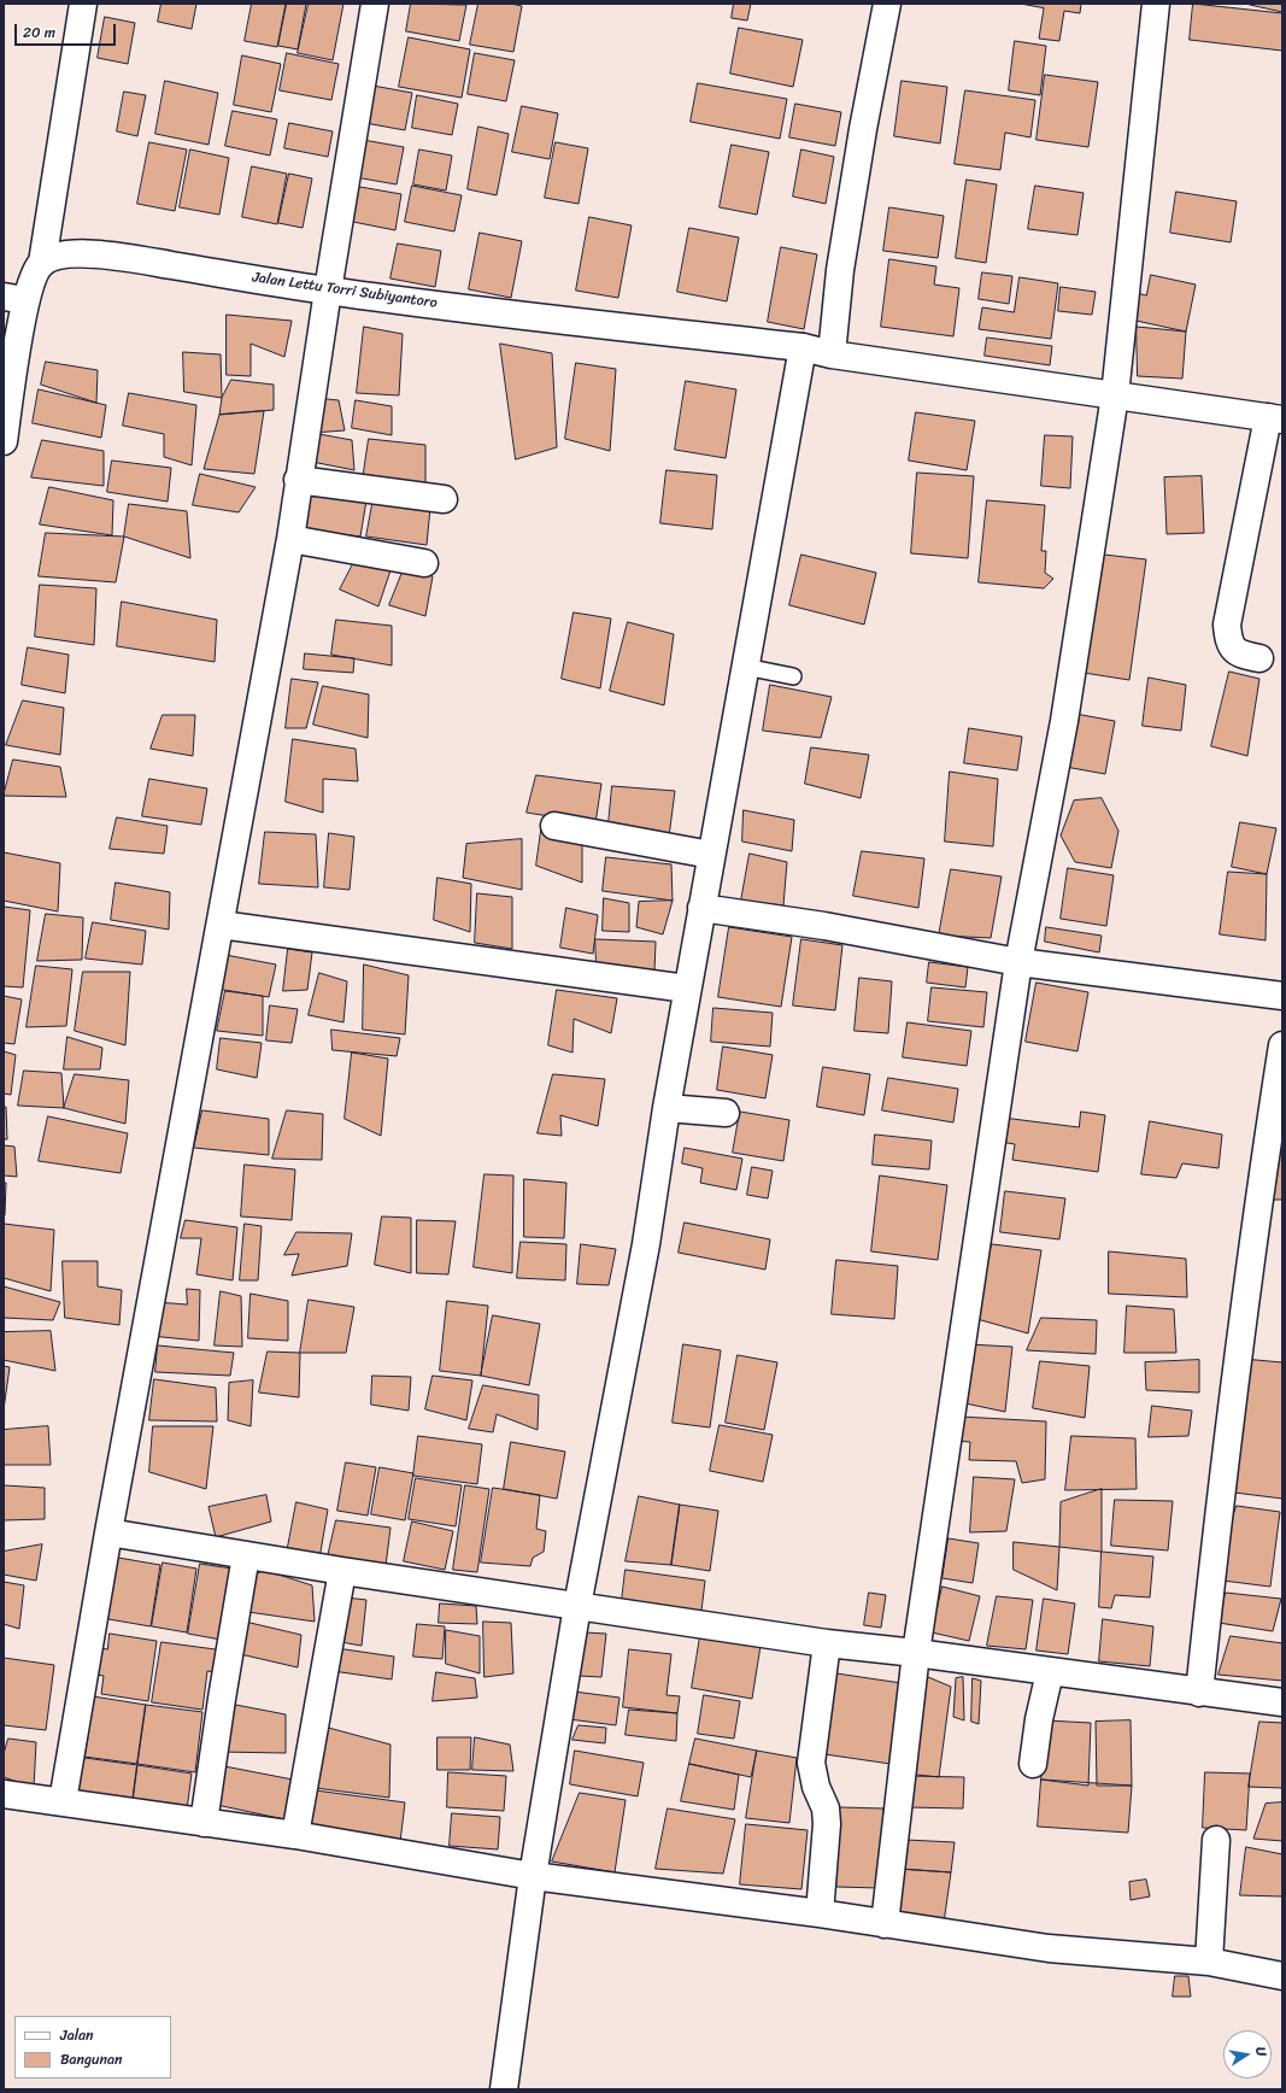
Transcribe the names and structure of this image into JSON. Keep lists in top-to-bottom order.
{
  "streets": {
    "street": ["Jalan Lettu Torri Subiyantoro"]
  },
  "legend": ["Jalan", "Bangunan"],
  "scale_bar": "20 m",
  "north": "right"
}
